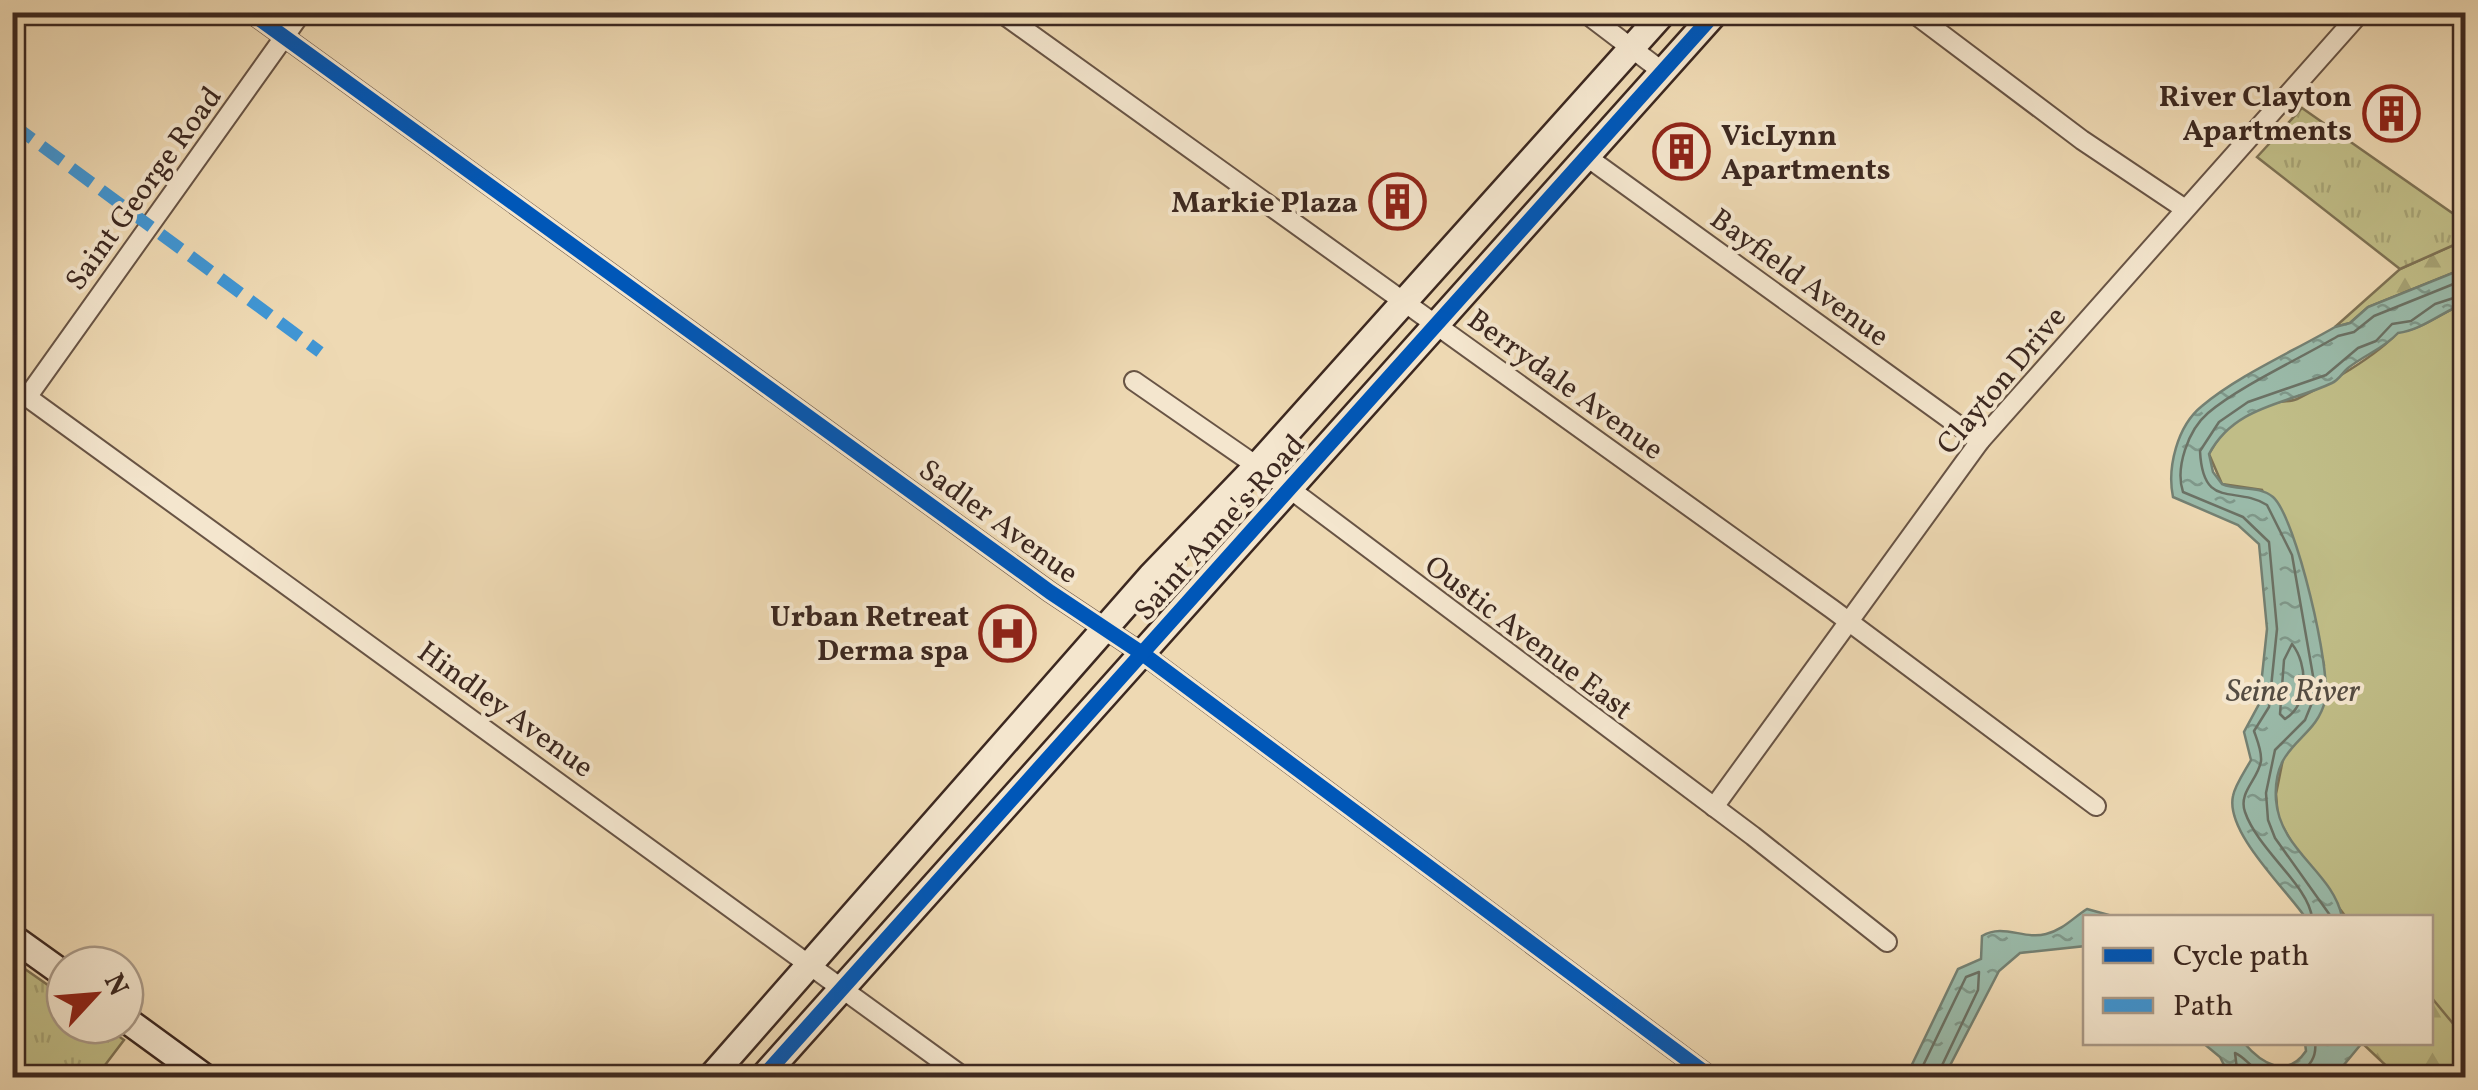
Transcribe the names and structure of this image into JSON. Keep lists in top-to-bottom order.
{
  "streets": {
    "main road": ["Saint Anne's Road"],
    "street": [
      "Saint George Road",
      "Bayfield Avenue",
      "Clayton Drive",
      "Berrydale Avenue",
      "Sadler Avenue",
      "Oustic Avenue East",
      "Hindley Avenue"
    ]
  },
  "crossings": [
    ["Saint George Road", "Sadler Avenue"],
    ["Saint George Road", "Hindley Avenue"],
    ["Bayfield Avenue", "Clayton Drive"],
    ["Bayfield Avenue", "Saint Anne's Road"],
    ["Clayton Drive", "Berrydale Avenue"],
    ["Clayton Drive", "Oustic Avenue East"],
    ["Berrydale Avenue", "Saint Anne's Road"],
    ["Sadler Avenue", "Saint Anne's Road"],
    ["Saint Anne's Road", "Oustic Avenue East"],
    ["Saint Anne's Road", "Hindley Avenue"]
  ],
  "water": ["Seine River"],
  "places": {
    "building": ["River Clayton Apartments", "VicLynn Apartments", "Markie Plaza"],
    "hospital": ["Urban Retreat Derma spa"]
  },
  "legend": ["Cycle path", "Path"],
  "north": "top right"
}
